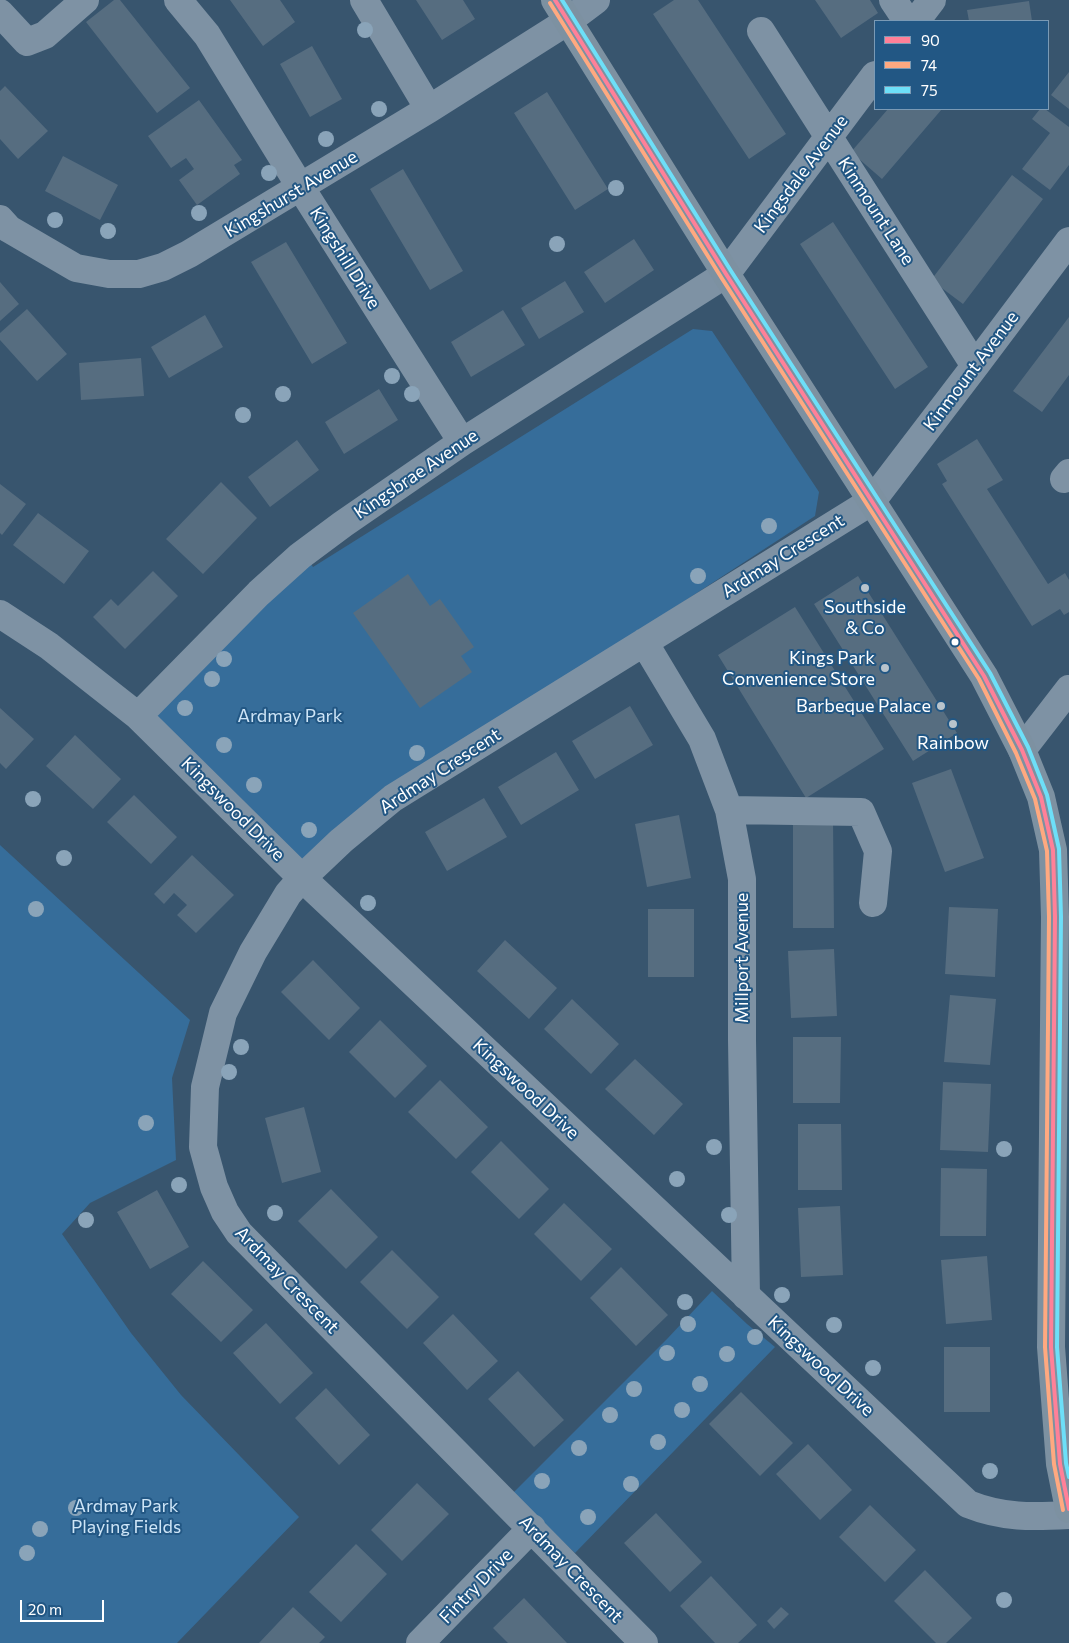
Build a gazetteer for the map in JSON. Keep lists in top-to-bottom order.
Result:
{
  "streets": {
    "street": [
      "Kingsdale Avenue",
      "Kingshurst Avenue",
      "Kinmount Lane",
      "Kingshill Drive",
      "Kinmount Avenue",
      "Kingsbrae Avenue",
      "Ardmay Crescent",
      "Kingswood Drive",
      "Millport Avenue",
      "Fintry Drive"
    ]
  },
  "crossings": [
    ["Kingsdale Avenue", "Kinmount Lane"],
    ["Kingsdale Avenue", "Kingsbrae Avenue"],
    ["Kingshurst Avenue", "Kingshill Drive"],
    ["Kinmount Lane", "Kinmount Avenue"],
    ["Kingshill Drive", "Kingsbrae Avenue"],
    ["Kinmount Avenue", "Ardmay Crescent"],
    ["Kingsbrae Avenue", "Kingswood Drive"],
    ["Ardmay Crescent", "Kingswood Drive"],
    ["Ardmay Crescent", "Millport Avenue"],
    ["Ardmay Crescent", "Fintry Drive"],
    ["Kingswood Drive", "Millport Avenue"]
  ],
  "parks": ["Ardmay Park", "Ardmay Park Playing Fields"],
  "places": [
    "Southside & Co",
    "Kings Park Convenience Store",
    "Barbeque Palace",
    "Rainbow"
  ],
  "lines": ["transit line 90", "transit line 75", "transit line 74"],
  "legend": ["90", "74", "75"],
  "scale_bar": "20 m"
}
